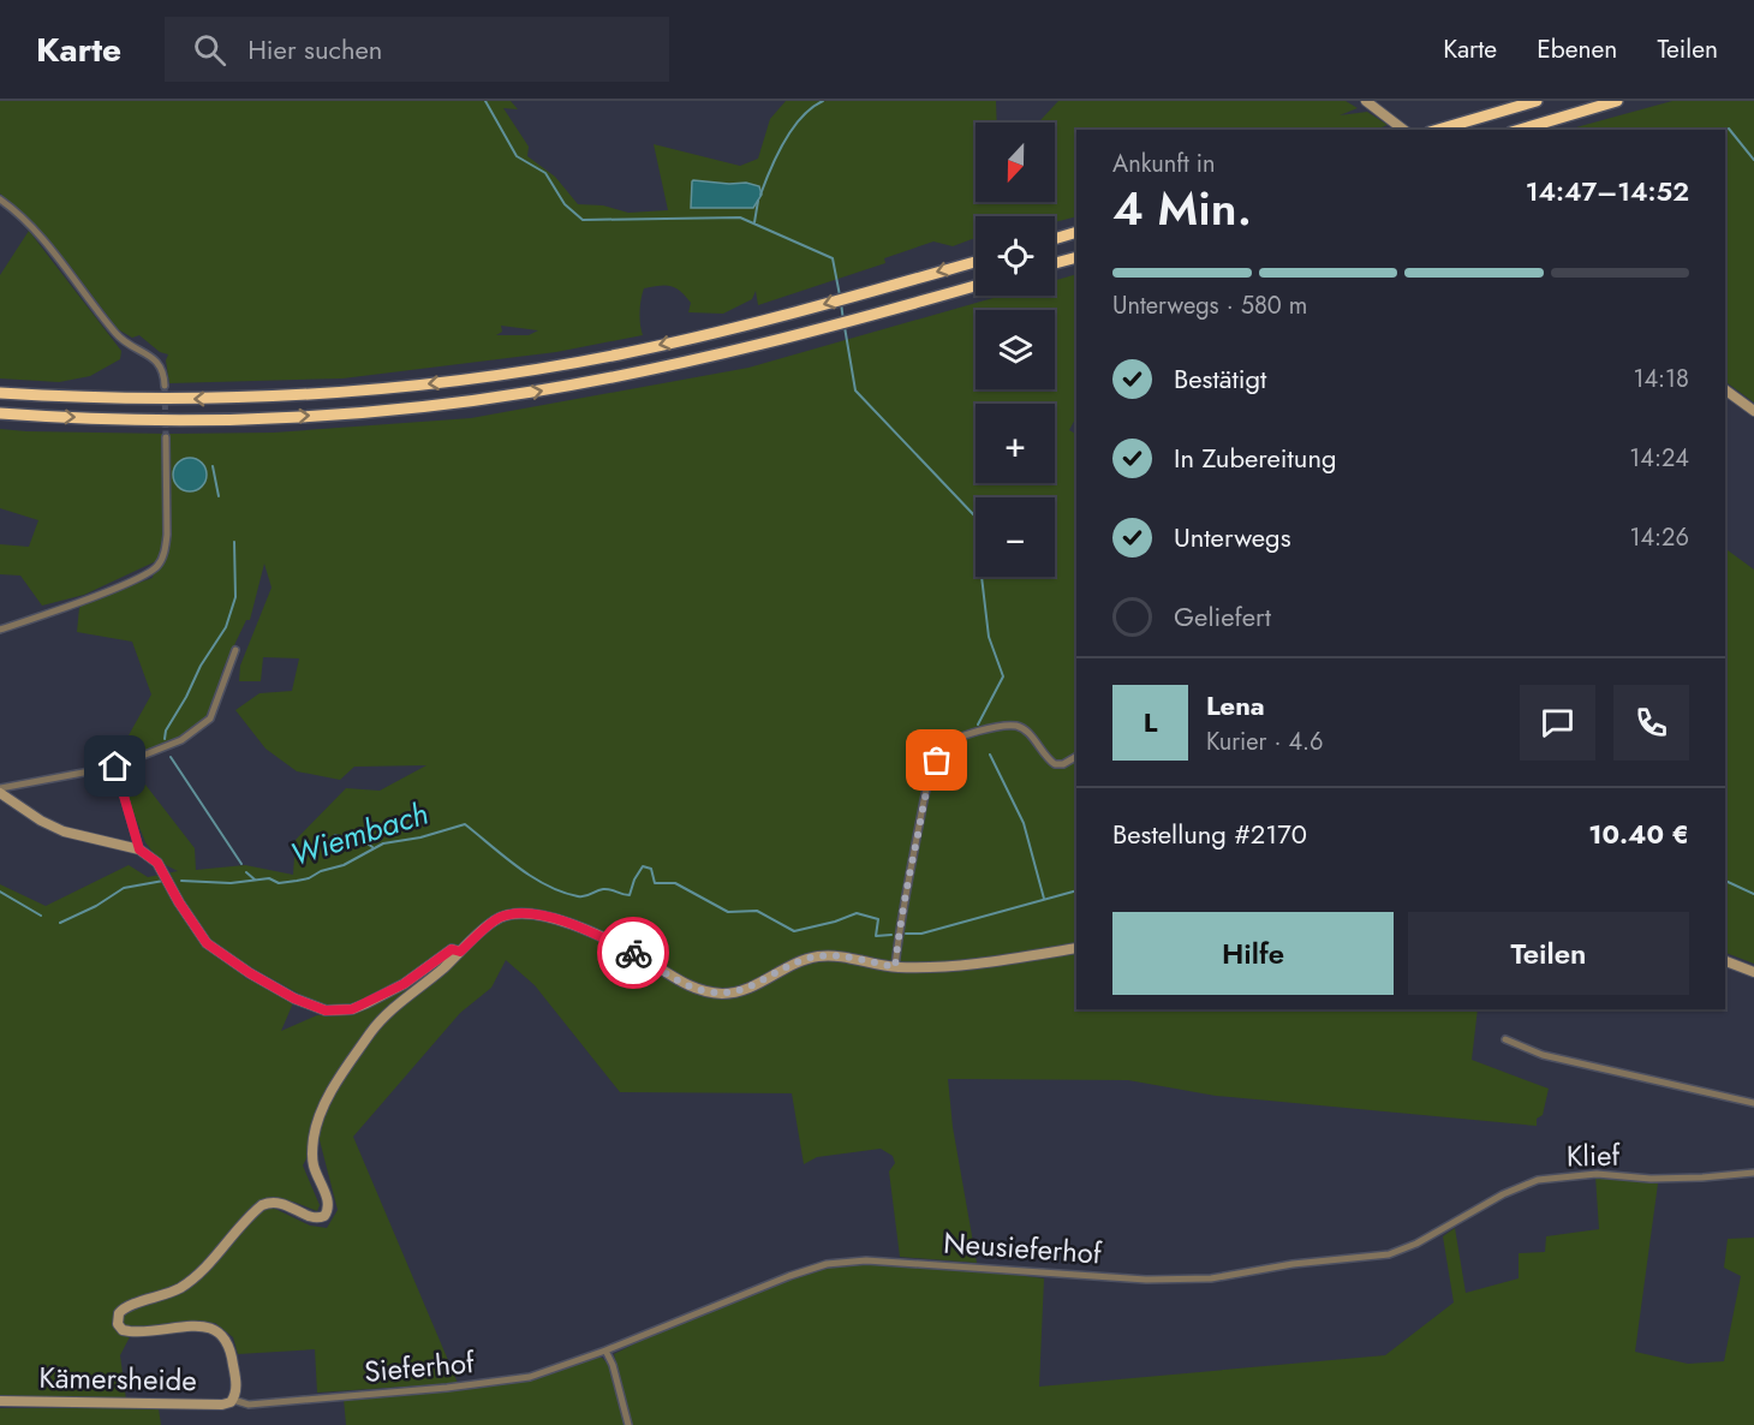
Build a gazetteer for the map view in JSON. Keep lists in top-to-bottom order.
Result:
{
  "streets": {
    "main road": ["Kämersheide"],
    "street": ["Klief", "Neusieferhof", "Sieferhof"]
  },
  "crossings": [
    ["Klief", "Neusieferhof"],
    ["Neusieferhof", "Sieferhof"],
    ["Sieferhof", "Kämersheide"]
  ],
  "water": ["Wiembach"],
  "north": "bottom",
  "page": {
    "header": "Karte",
    "search": "Hier suchen",
    "nav": ["Karte", "Ebenen", "Teilen"],
    "map_buttons": ["+", "−"],
    "heading": ["4 Min.", "Ankunft in", "14:47–14:52"],
    "panel": [
      "Lena",
      "Kurier · 4.6",
      "Bestellung #2170",
      "10.40 €"
    ],
    "bar": "Unterwegs · 580 m",
    "list": [
      ["Bestätigt", "14:18"],
      ["In Zubereitung", "14:24"],
      ["Unterwegs", "14:26"],
      "Geliefert"
    ],
    "round": "L",
    "buttons": ["Hilfe", "Teilen"]
  }
}
